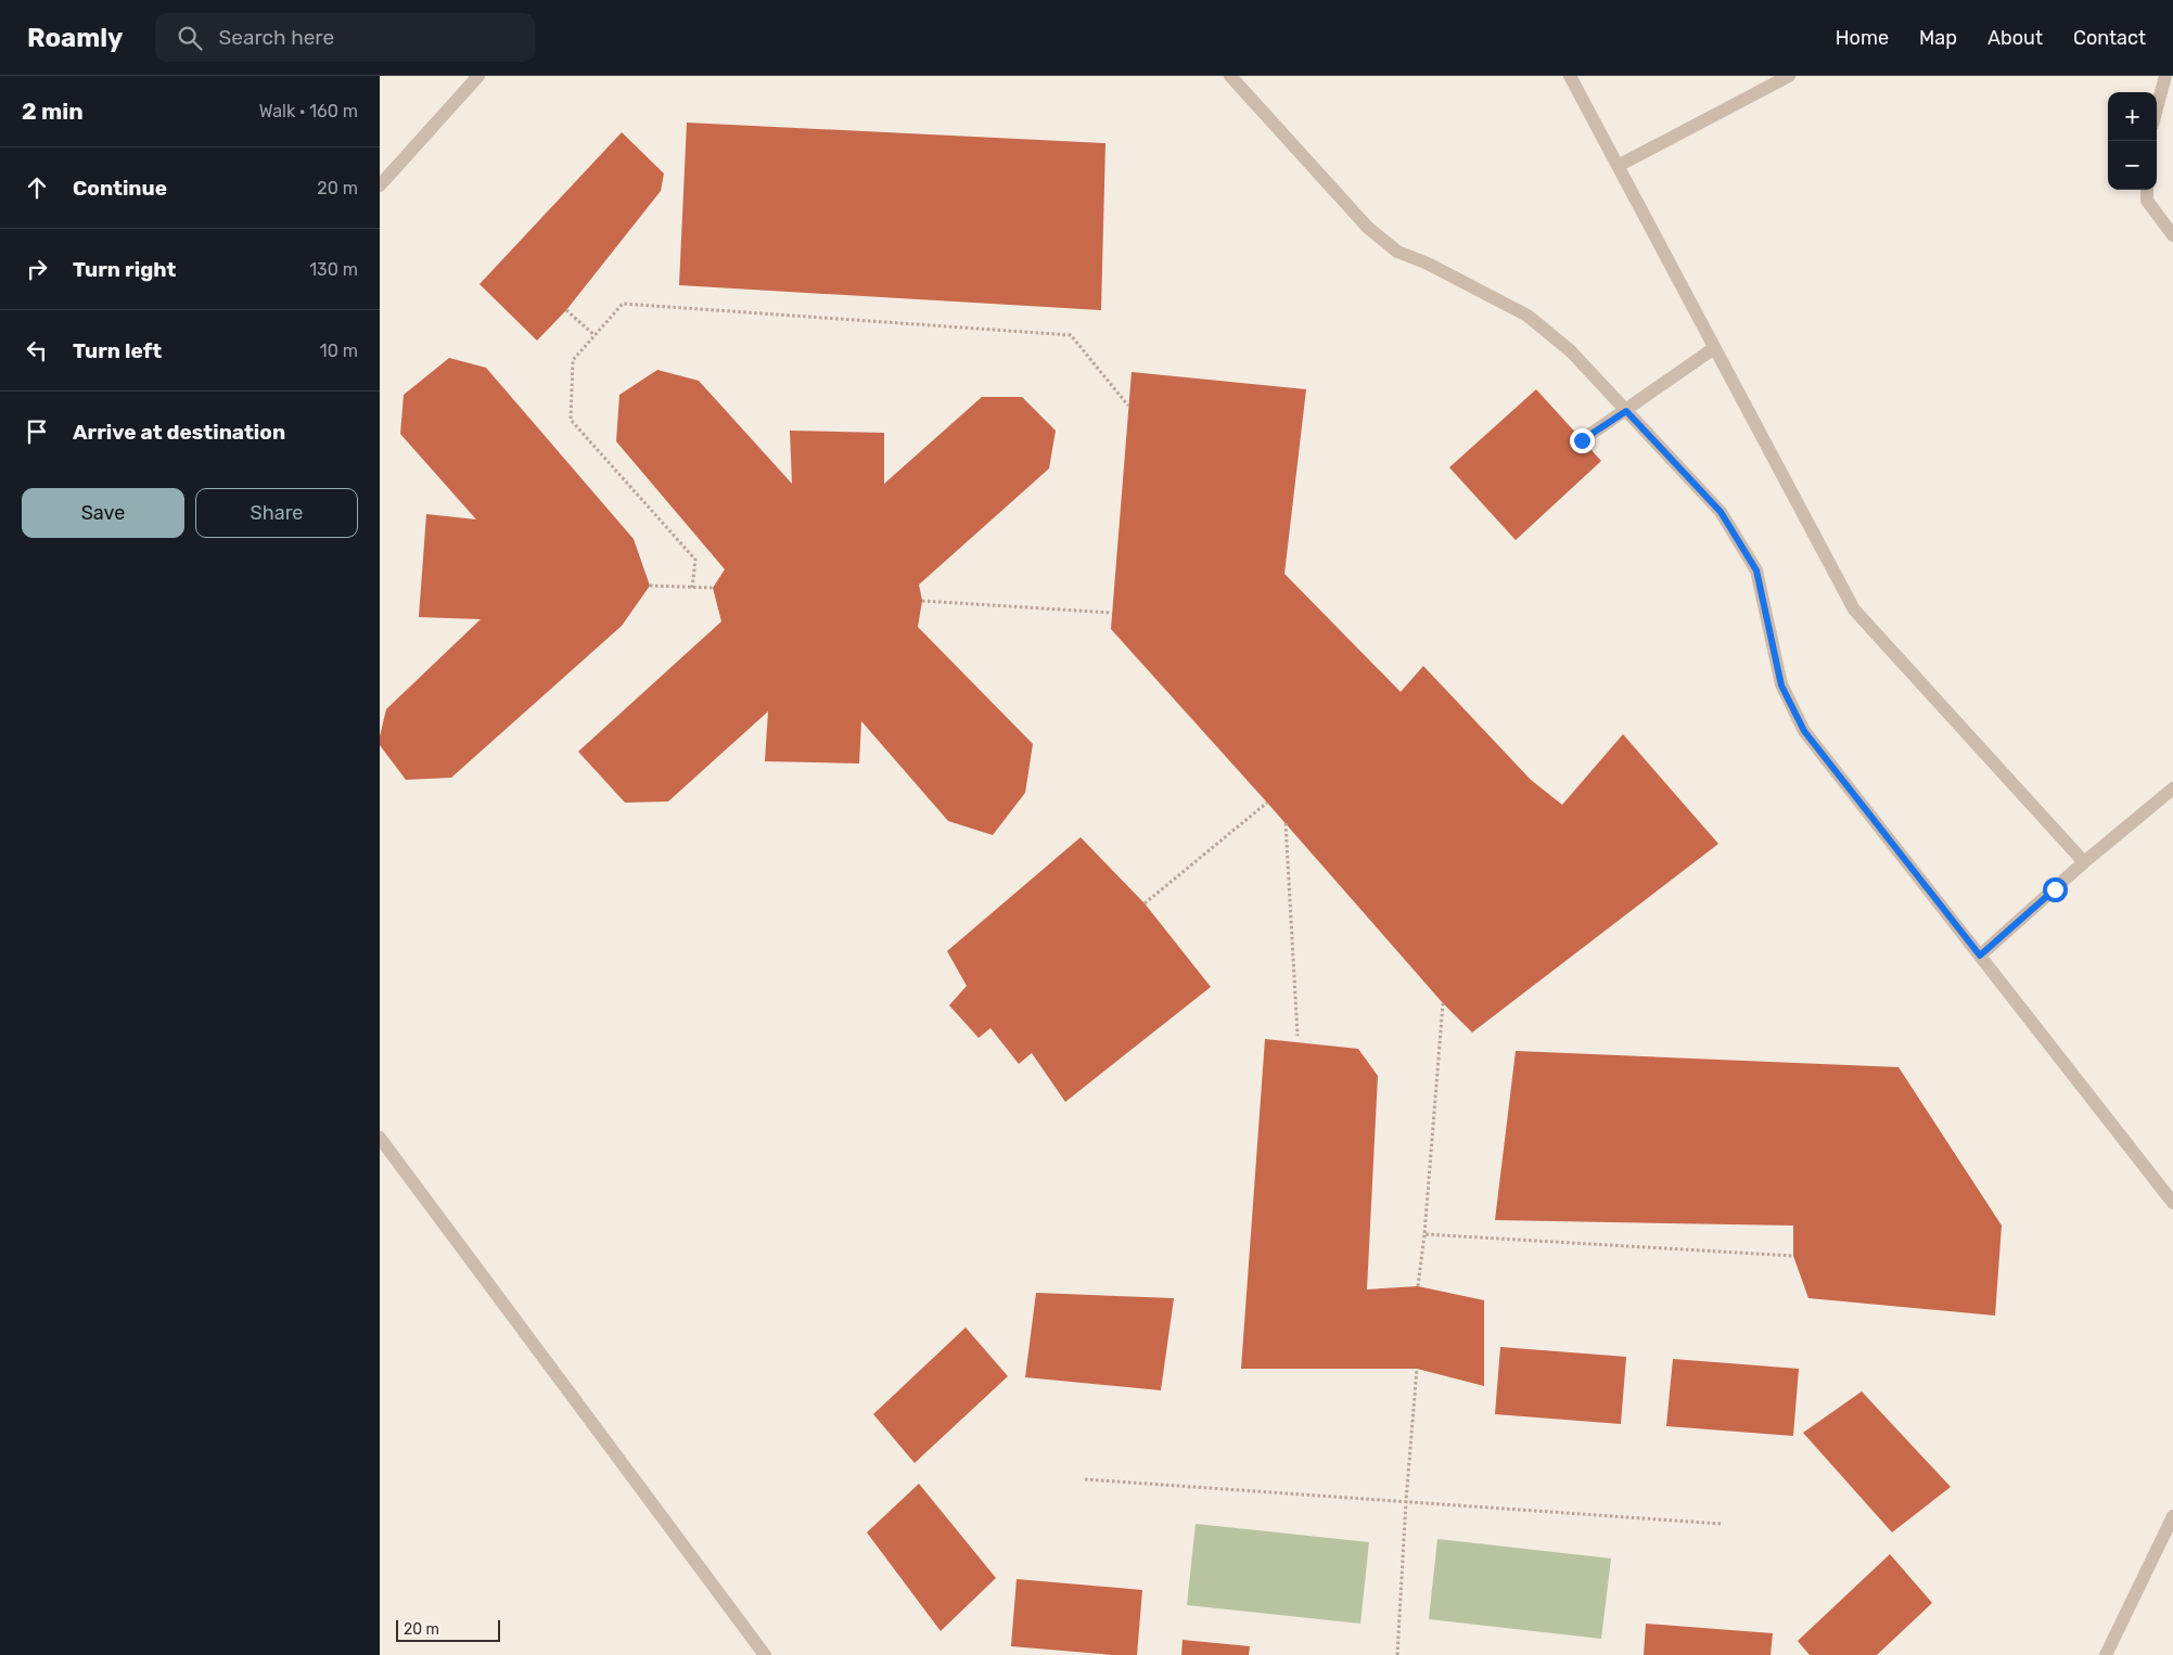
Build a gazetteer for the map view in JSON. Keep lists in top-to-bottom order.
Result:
{
  "scale_bar": "20 m",
  "page": {
    "header": "Roamly",
    "search": "Search here",
    "nav": [
      "Home",
      "Map",
      "About",
      "Contact"
    ],
    "heading": ["2 min", "Walk · 160 m"],
    "map_buttons": ["+", "−"],
    "list": [
      ["Continue", "20 m"],
      ["Turn right", "130 m"],
      ["Turn left", "10 m"],
      "Arrive at destination"
    ],
    "buttons": ["Save", "Share"],
    "scale": "20 m"
  }
}
